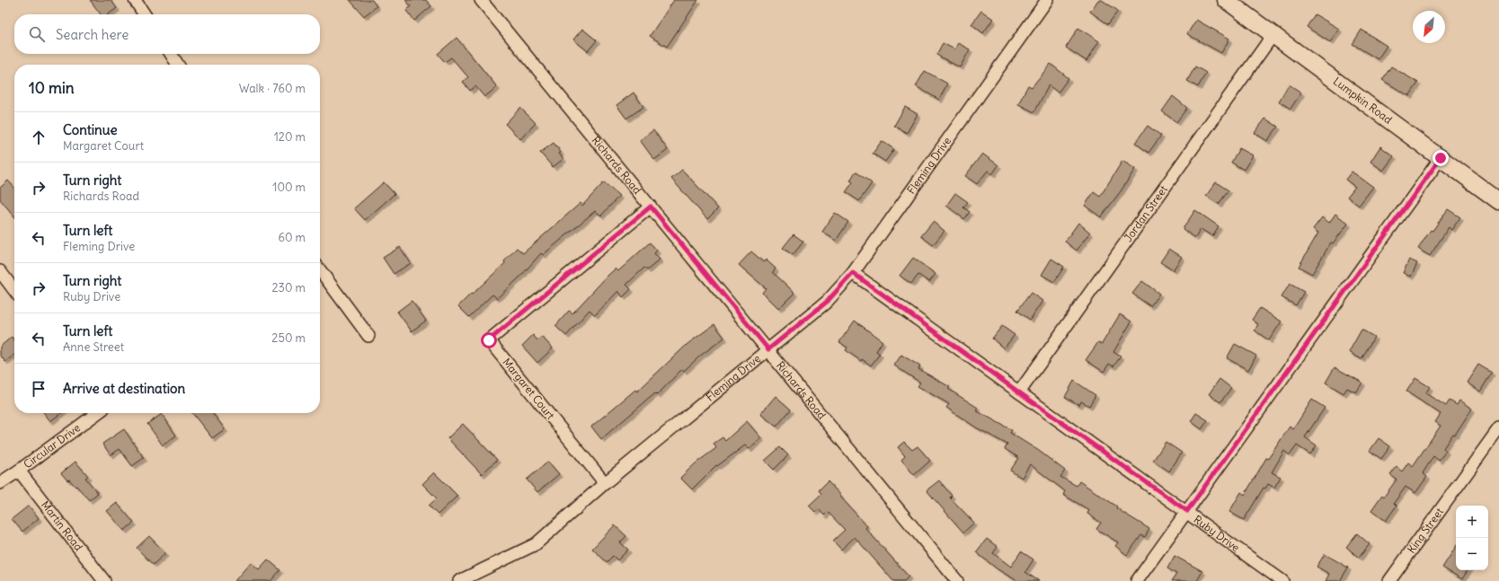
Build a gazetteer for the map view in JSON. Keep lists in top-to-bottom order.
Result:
{
  "streets": {
    "main road": ["Lumpkin Road"],
    "street": [
      "Richards Road",
      "Fleming Drive",
      "Jordan Street",
      "Margaret Court",
      "Circular Drive",
      "Martin Road",
      "King Street",
      "Ruby Drive"
    ]
  },
  "crossings": [
    ["Lumpkin Road", "Jordan Street"],
    ["Richards Road", "Fleming Drive"],
    ["Richards Road", "Margaret Court"],
    ["Fleming Drive", "Margaret Court"],
    ["Fleming Drive", "Ruby Drive"],
    ["Jordan Street", "Ruby Drive"],
    ["Circular Drive", "Martin Road"]
  ],
  "north": "bottom left",
  "page": {
    "search": "Search here",
    "heading": ["10 min", "Walk · 760 m"],
    "list": [
      ["Continue", "Margaret Court", "120 m"],
      ["Turn right", "Richards Road", "100 m"],
      ["Turn left", "Fleming Drive", "60 m"],
      ["Turn right", "Ruby Drive", "230 m"],
      ["Turn left", "Anne Street", "250 m"],
      "Arrive at destination"
    ],
    "map_buttons": ["+", "−"]
  }
}
